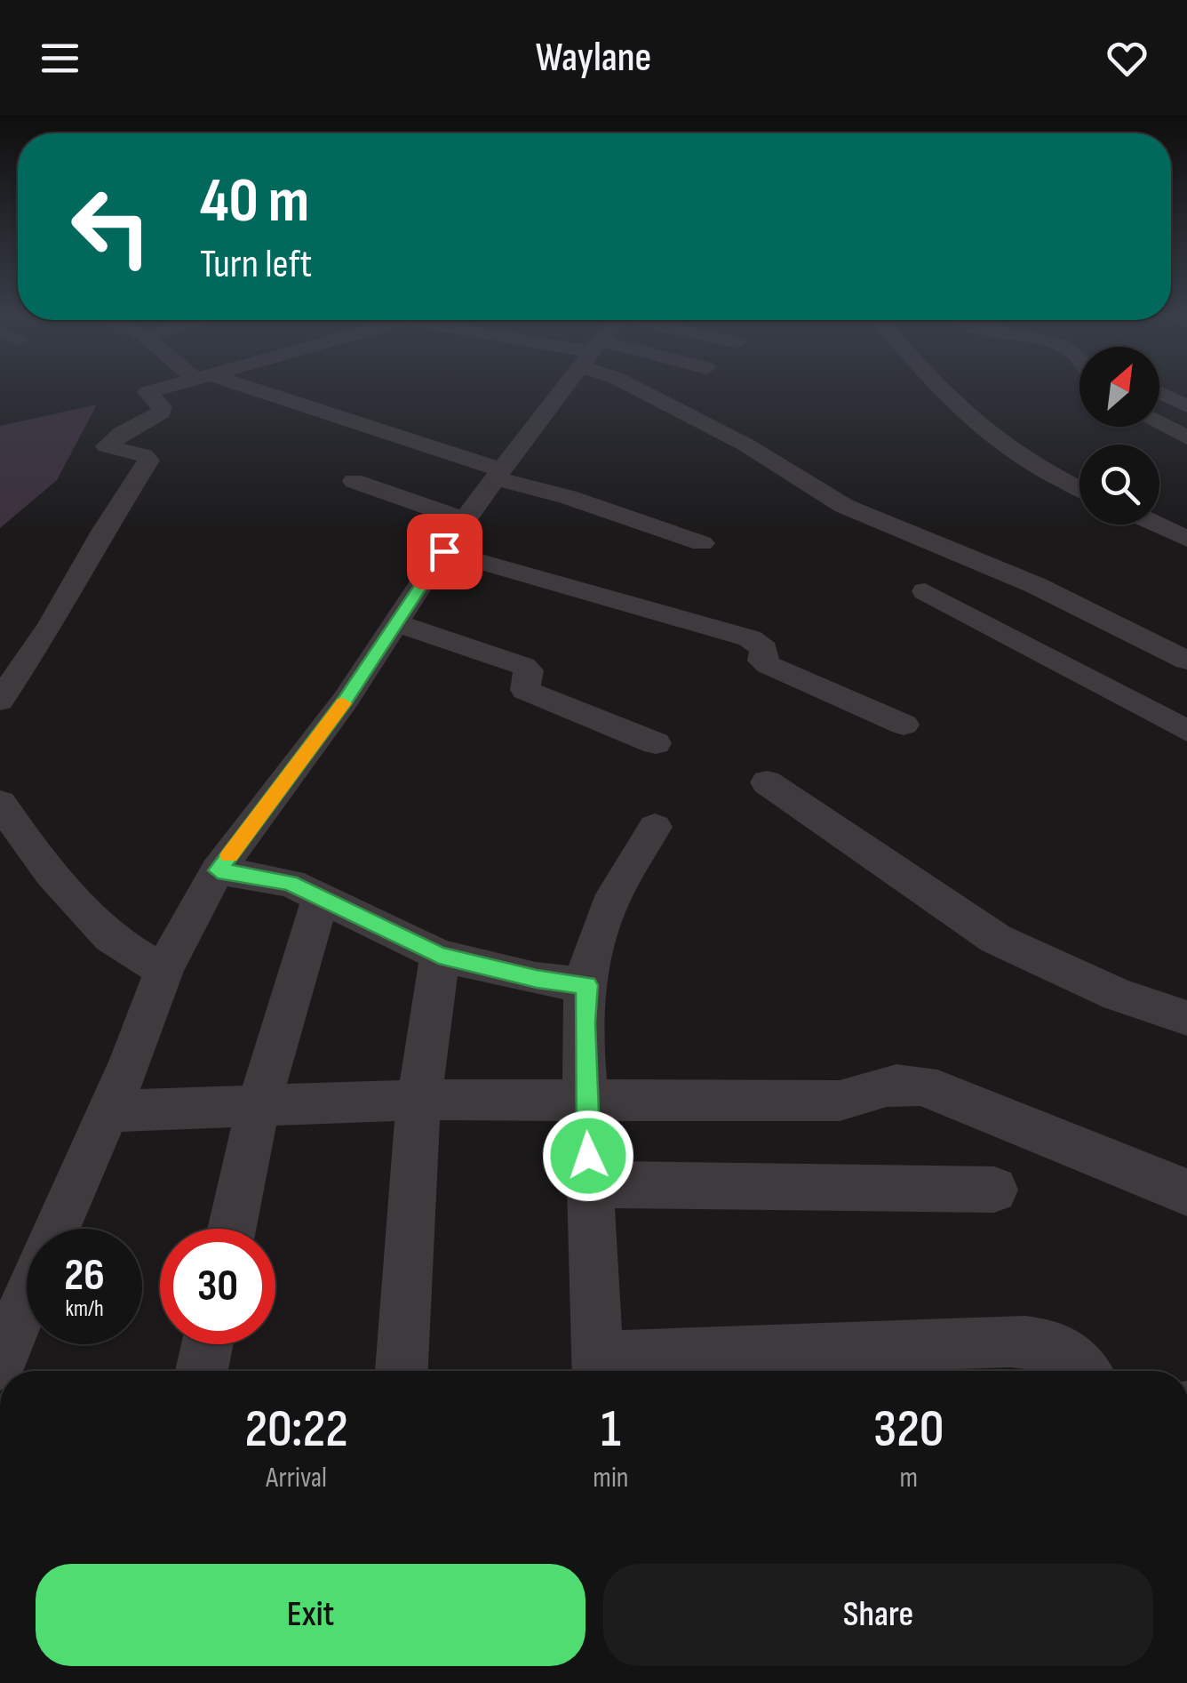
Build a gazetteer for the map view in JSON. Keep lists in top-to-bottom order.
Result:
{
  "north": "top right",
  "page": {
    "header": "Waylane",
    "turn": ["40 m", "Turn left"],
    "speed": "26 km/h",
    "limit": "30",
    "eta": [
      "20:22",
      "Arrival",
      "1",
      "min",
      "320",
      "m"
    ],
    "buttons": ["Exit", "Share"]
  }
}
